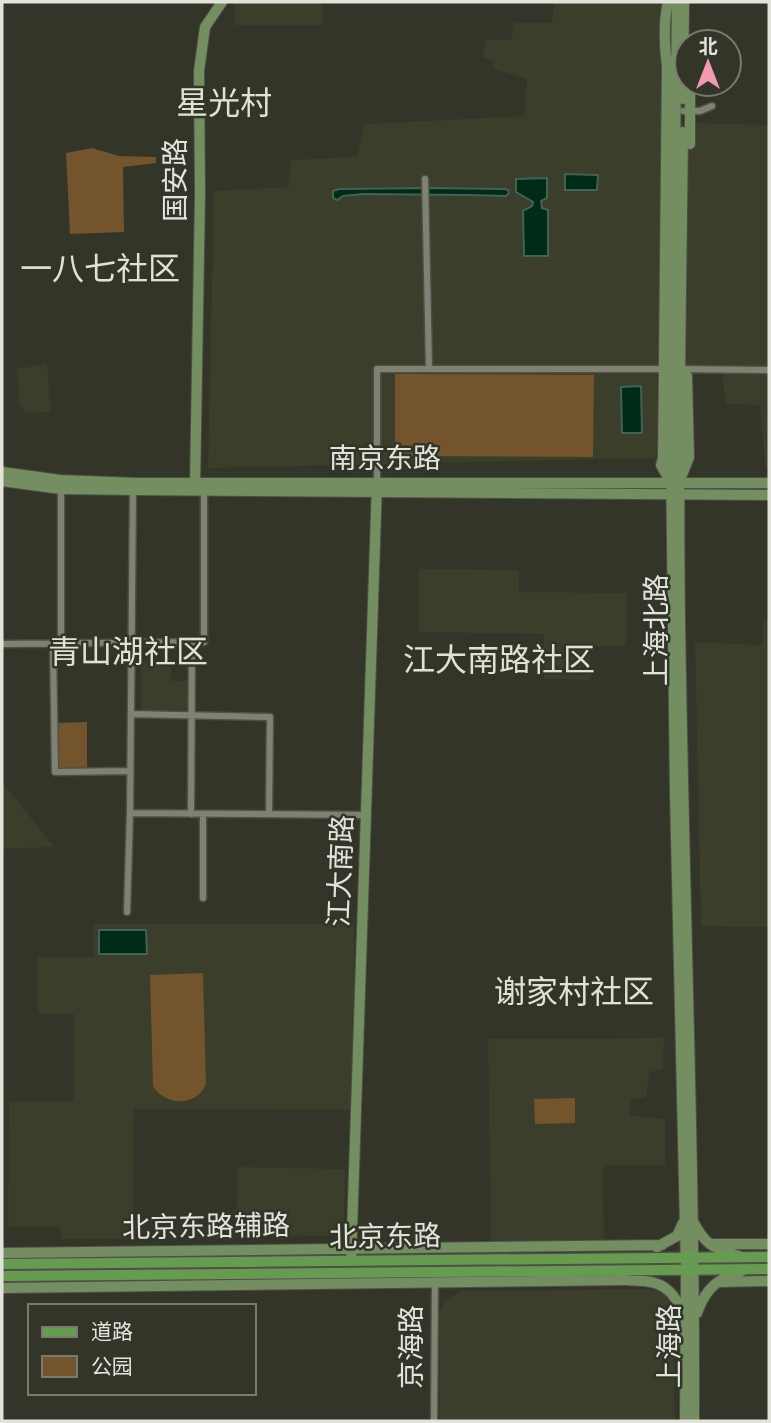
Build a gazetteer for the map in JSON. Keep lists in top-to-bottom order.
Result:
{
  "streets": {
    "main road": [
      "国安路",
      "南京东路",
      "上海北路",
      "江大南路",
      "北京东路辅路",
      "北京东路",
      "上海路"
    ],
    "street": ["京海路"]
  },
  "crossings": [
    ["国安路", "南京东路"],
    ["南京东路", "上海北路"],
    ["南京东路", "江大南路"],
    ["上海北路", "北京东路"],
    ["上海北路", "上海路"],
    ["江大南路", "北京东路辅路"],
    ["江大南路", "北京东路"],
    ["北京东路辅路", "北京东路"],
    ["北京东路辅路", "京海路"],
    ["北京东路", "上海路"],
    ["北京东路", "京海路"]
  ],
  "districts": [
    "星光村",
    "一八七社区",
    "青山湖社区",
    "江大南路社区",
    "谢家村社区"
  ],
  "legend": ["道路", "公园"],
  "north": "top"
}
